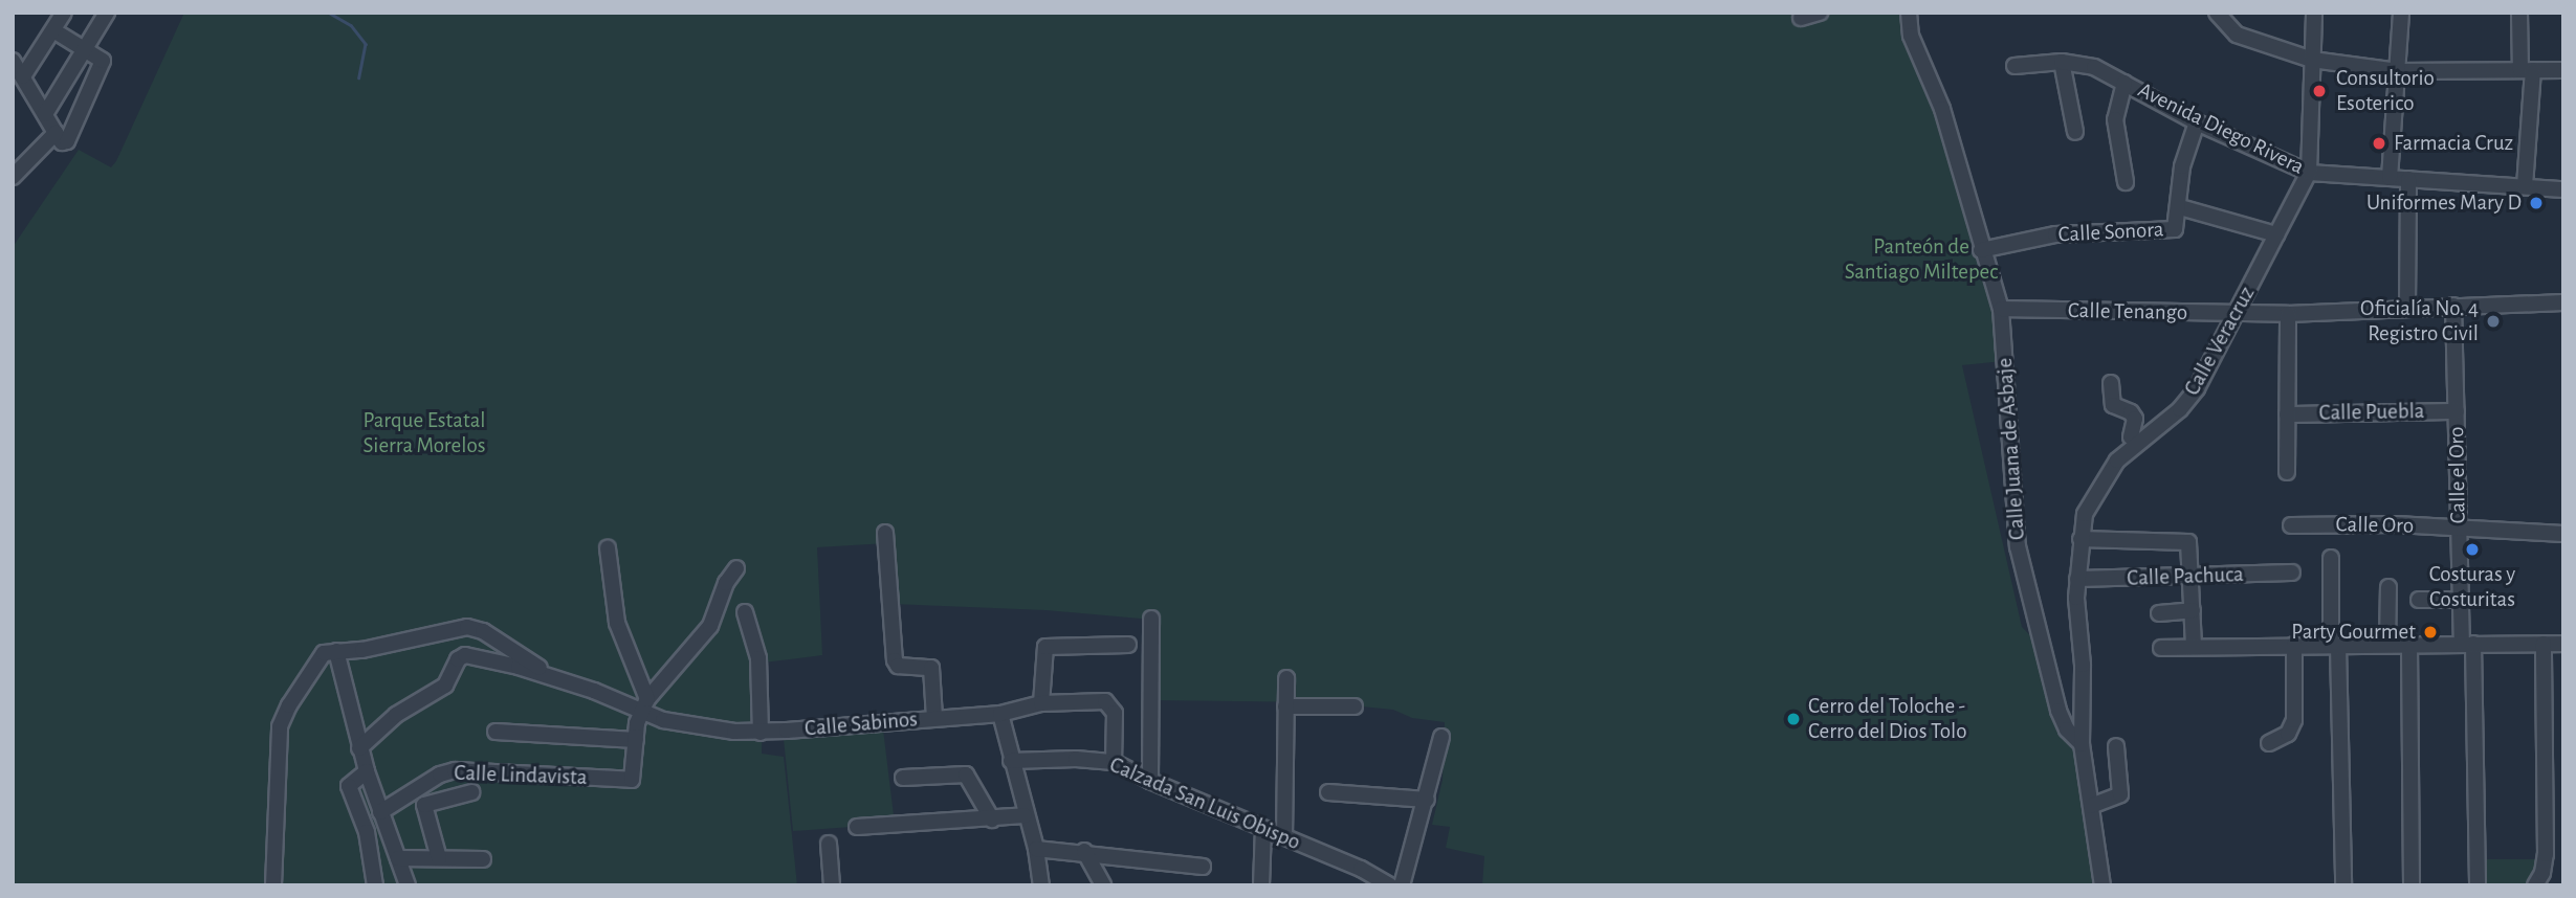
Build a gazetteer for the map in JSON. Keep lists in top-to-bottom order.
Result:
{
  "streets": {
    "street": [
      "Avenida Diego Rivera",
      "Calle Sonora",
      "Calle Tenango",
      "Calle Veracruz",
      "Calle Puebla",
      "Calle Juana de Asbaje",
      "Calle el Oro",
      "Calle Oro",
      "Calle Pachuca",
      "Calle Sabinos",
      "Calle Lindavista",
      "Calzada San Luis Obispo"
    ]
  },
  "crossings": [
    ["Avenida Diego Rivera", "Calle Sonora"],
    ["Avenida Diego Rivera", "Calle Veracruz"],
    ["Calle Sonora", "Calle Juana de Asbaje"],
    ["Calle Tenango", "Calle Veracruz"],
    ["Calle Tenango", "Calle Puebla"],
    ["Calle Tenango", "Calle Juana de Asbaje"],
    ["Calle Tenango", "Calle el Oro"],
    ["Calle Veracruz", "Calle Juana de Asbaje"],
    ["Calle Veracruz", "Calle Pachuca"],
    ["Calle Puebla", "Calle el Oro"],
    ["Calle el Oro", "Calle Oro"],
    ["Calle Sabinos", "Calzada San Luis Obispo"]
  ],
  "parks": ["Panteón de Santiago Miltepec", "Parque Estatal Sierra Morelos"],
  "places": [
    "Consultorio Esoterico",
    "Farmacia Cruz",
    "Uniformes Mary D",
    "Oficialía No. 4 Registro Civil",
    "Costuras y Costuritas",
    "Party Gourmet",
    "Cerro del Toloche - Cerro del Dios Tolo"
  ]
}
